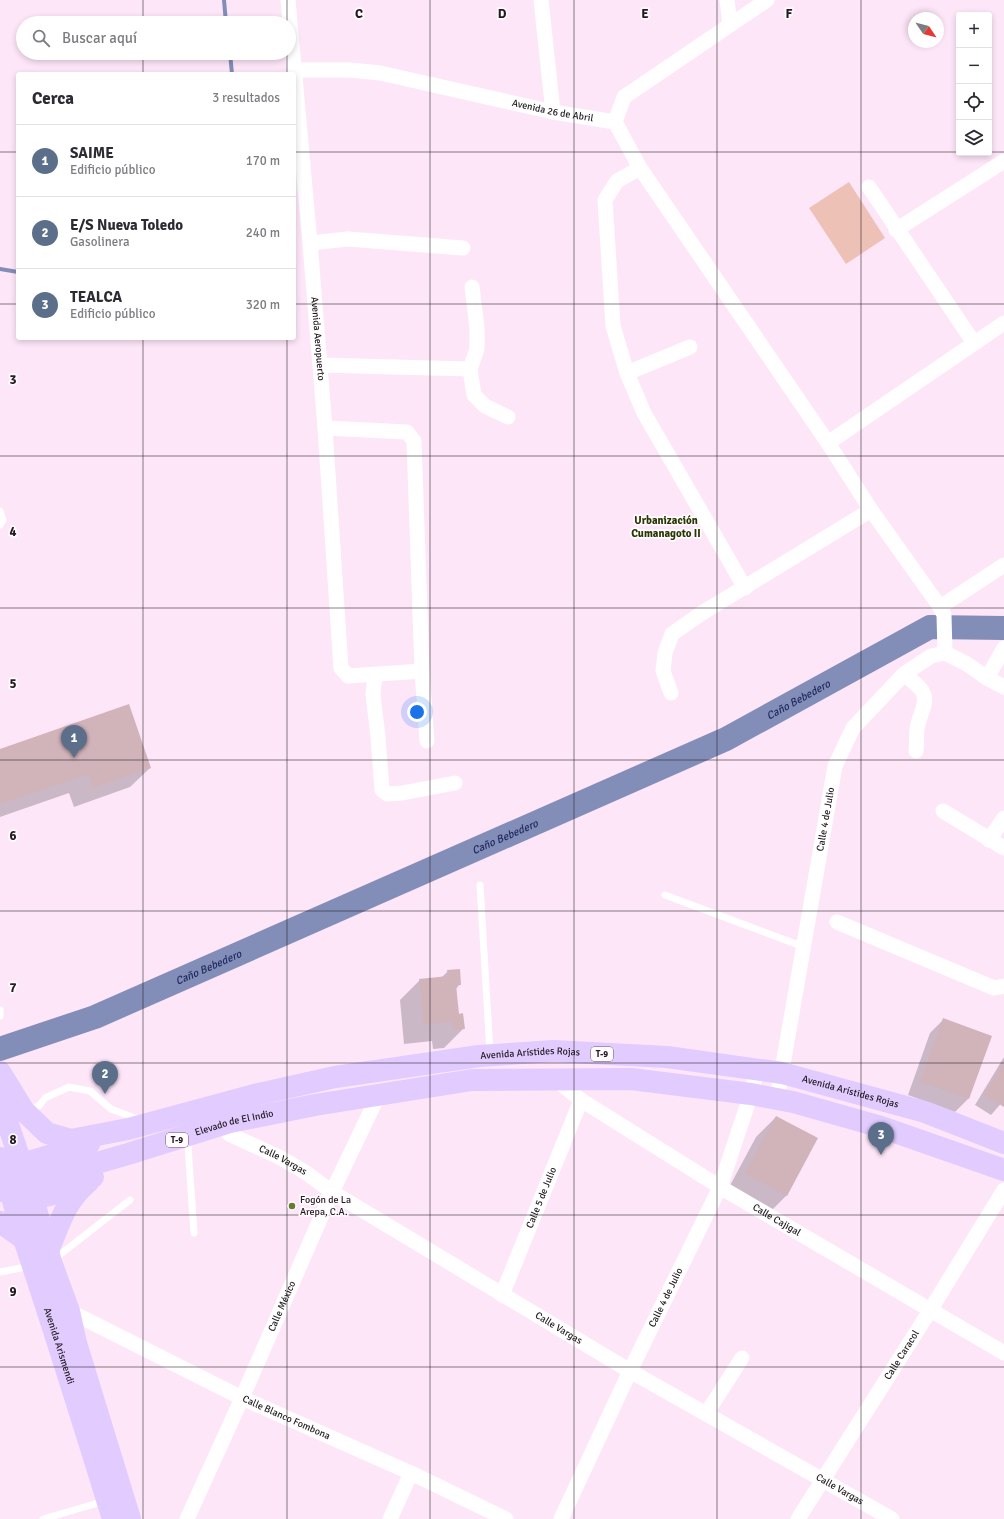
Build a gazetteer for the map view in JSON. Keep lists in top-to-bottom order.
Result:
{
  "streets": {
    "main road": [
      "Avenida Arístides Rojas",
      "T-9",
      "Elevado de El Indio",
      "Avenida Arismendi"
    ],
    "street": [
      "Avenida 26 de Abril",
      "Avenida Aeropuerto",
      "Calle 4 de Julio",
      "Calle Vargas",
      "Calle 5 de Julio",
      "Calle Cajigal",
      "Calle México",
      "Calle Caracol",
      "Calle Blanco Fombona"
    ]
  },
  "crossings": [
    ["Avenida 26 de Abril", "Avenida Aeropuerto"],
    ["Calle 4 de Julio", "Avenida Arístides Rojas"],
    ["Calle 4 de Julio", "T-9"],
    ["Calle 4 de Julio", "Calle Vargas"],
    ["Calle 4 de Julio", "Calle Cajigal"],
    ["Avenida Arístides Rojas", "T-9"],
    ["T-9", "Elevado de El Indio"],
    ["T-9", "Calle Vargas"],
    ["T-9", "Calle Cajigal"],
    ["T-9", "Calle México"],
    ["T-9", "Avenida Arismendi"],
    ["Elevado de El Indio", "Calle Vargas"],
    ["Elevado de El Indio", "Avenida Arismendi"],
    ["Calle Vargas", "Calle 5 de Julio"],
    ["Calle Vargas", "Calle México"],
    ["Calle Vargas", "Calle Caracol"],
    ["Calle 5 de Julio", "Calle Cajigal"],
    ["Calle Cajigal", "Calle Caracol"],
    ["Calle México", "Calle Blanco Fombona"],
    ["Avenida Arismendi", "Calle Blanco Fombona"]
  ],
  "districts": ["Urbanización Cumanagoto II"],
  "water": ["Caño Bebedero"],
  "places": ["Fogón de La Arepa, C.A."],
  "north": "bottom right",
  "page": {
    "map_buttons": ["+", "−"],
    "search": "Buscar aquí",
    "heading": ["Cerca", "3 resultados"],
    "list": [
      {
        "mark": "1",
        "name": "SAIME",
        "note": "Edificio público",
        "value": "170 m"
      },
      {
        "mark": "2",
        "name": "E/S Nueva Toledo",
        "note": "Gasolinera",
        "value": "240 m"
      },
      {
        "mark": "3",
        "name": "TEALCA",
        "note": "Edificio público",
        "value": "320 m"
      }
    ],
    "pins": ["1", "2", "3"]
  },
  "grid": {
    "columns": [
      "C",
      "D",
      "E",
      "F"
    ],
    "rows": [
      "3",
      "4",
      "5",
      "6",
      "7",
      "8",
      "9"
    ]
  }
}
